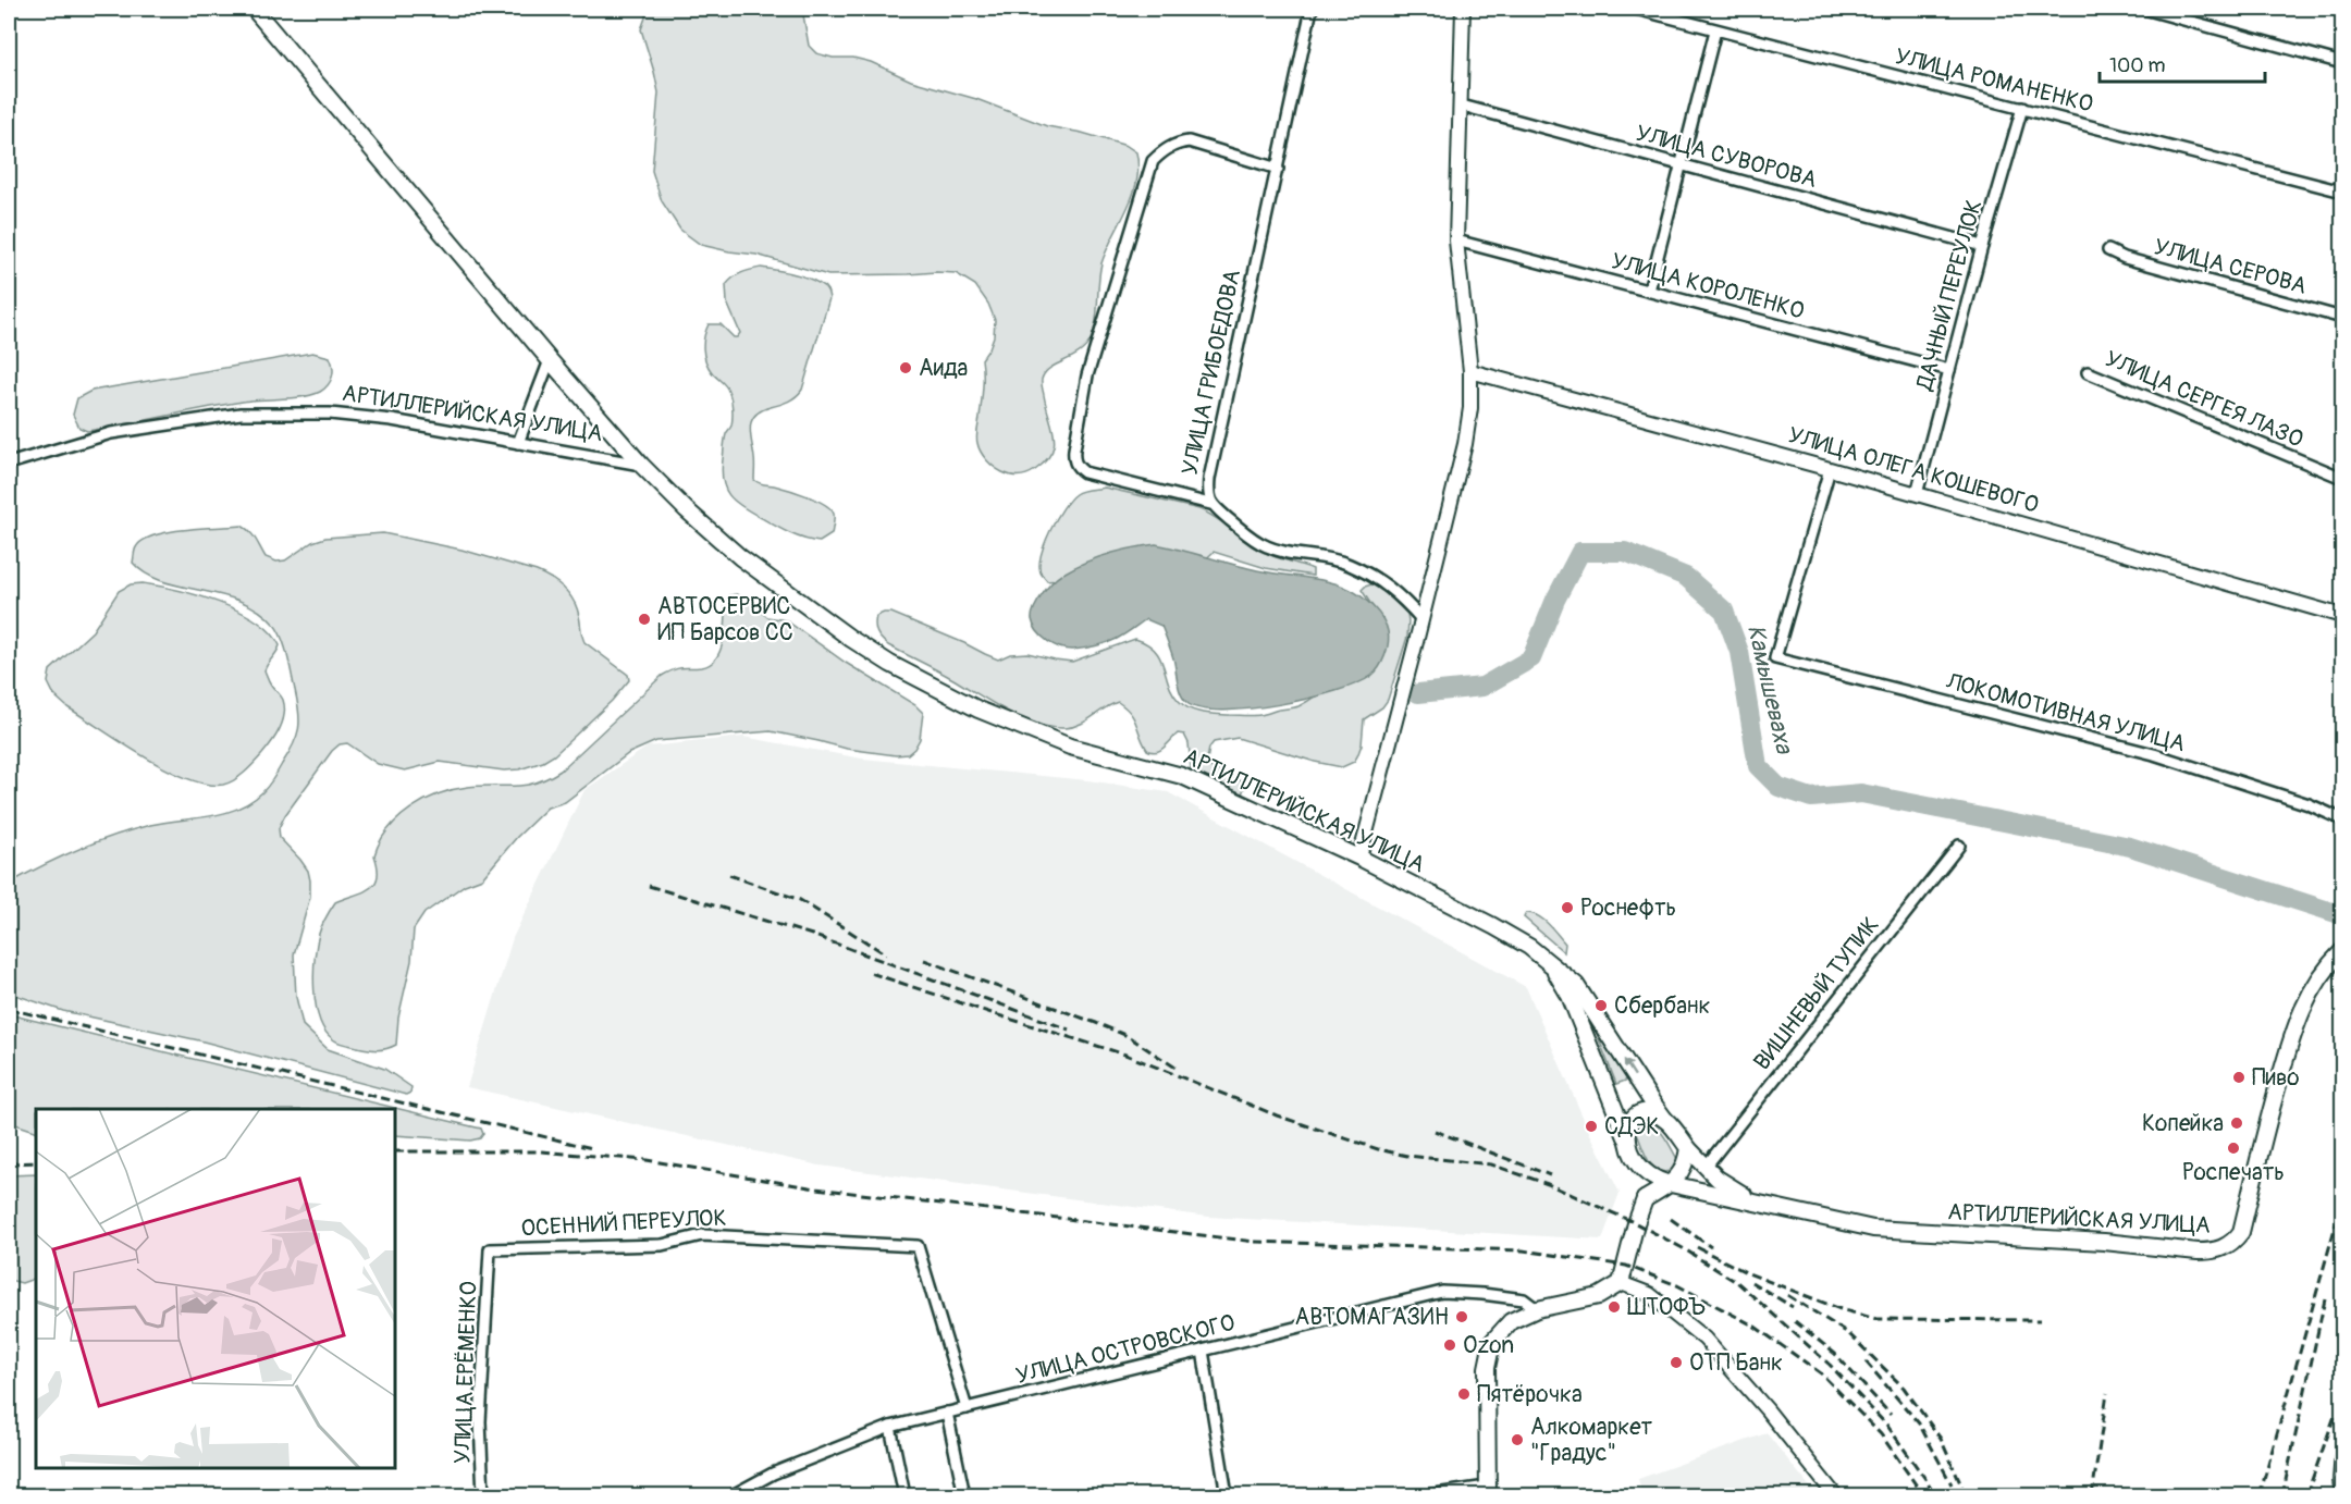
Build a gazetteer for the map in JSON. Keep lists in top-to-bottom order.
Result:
{
  "streets": {
    "main road": ["АРТИЛЛЕРИЙСКАЯ УЛИЦА"],
    "street": [
      "УЛИЦА РОМАНЕНКО",
      "УЛИЦА СУВОРОВА",
      "УЛИЦА СЕРОВА",
      "УЛИЦА КОРОЛЕНКО",
      "ДАЧНЫЙ ПЕРЕУЛОК",
      "УЛИЦА ГРИБОЕДОВА",
      "УЛИЦА СЕРГЕЯ ЛАЗО",
      "УЛИЦА ОЛЕГА КОШЕВОГО",
      "ЛОКОМОТИВНАЯ УЛИЦА",
      "ВИШНЕВЫЙ ТУПИК",
      "ОСЕННИЙ ПЕРЕУЛОК",
      "УЛИЦА ОСТРОВСКОГО",
      "УЛИЦА ЕРЁМЕНКО"
    ]
  },
  "crossings": [
    ["УЛИЦА РОМАНЕНКО", "ДАЧНЫЙ ПЕРЕУЛОК"],
    ["УЛИЦА СУВОРОВА", "ДАЧНЫЙ ПЕРЕУЛОК"],
    ["УЛИЦА КОРОЛЕНКО", "ДАЧНЫЙ ПЕРЕУЛОК"],
    ["ДАЧНЫЙ ПЕРЕУЛОК", "УЛИЦА ОЛЕГА КОШЕВОГО"],
    ["АРТИЛЛЕРИЙСКАЯ УЛИЦА", "ВИШНЕВЫЙ ТУПИК"],
    ["УЛИЦА ОЛЕГА КОШЕВОГО", "ЛОКОМОТИВНАЯ УЛИЦА"],
    ["ОСЕННИЙ ПЕРЕУЛОК", "УЛИЦА ОСТРОВСКОГО"],
    ["ОСЕННИЙ ПЕРЕУЛОК", "УЛИЦА ЕРЁМЕНКО"]
  ],
  "water": ["Камышеваха"],
  "places": [
    "Аида",
    "АВТОСЕРВИС ИП Барсов СС",
    "Роснефть",
    "Сбербанк",
    "Пиво",
    "Копейка",
    "СДЭК",
    "Роспечать",
    "ШТОФЪ",
    "АВТОМАГАЗИН",
    "Ozon",
    "ОТП Банк",
    "Пятёрочка",
    "Алкомаркет \"Градус\""
  ],
  "scale_bar": "100 m"
}
